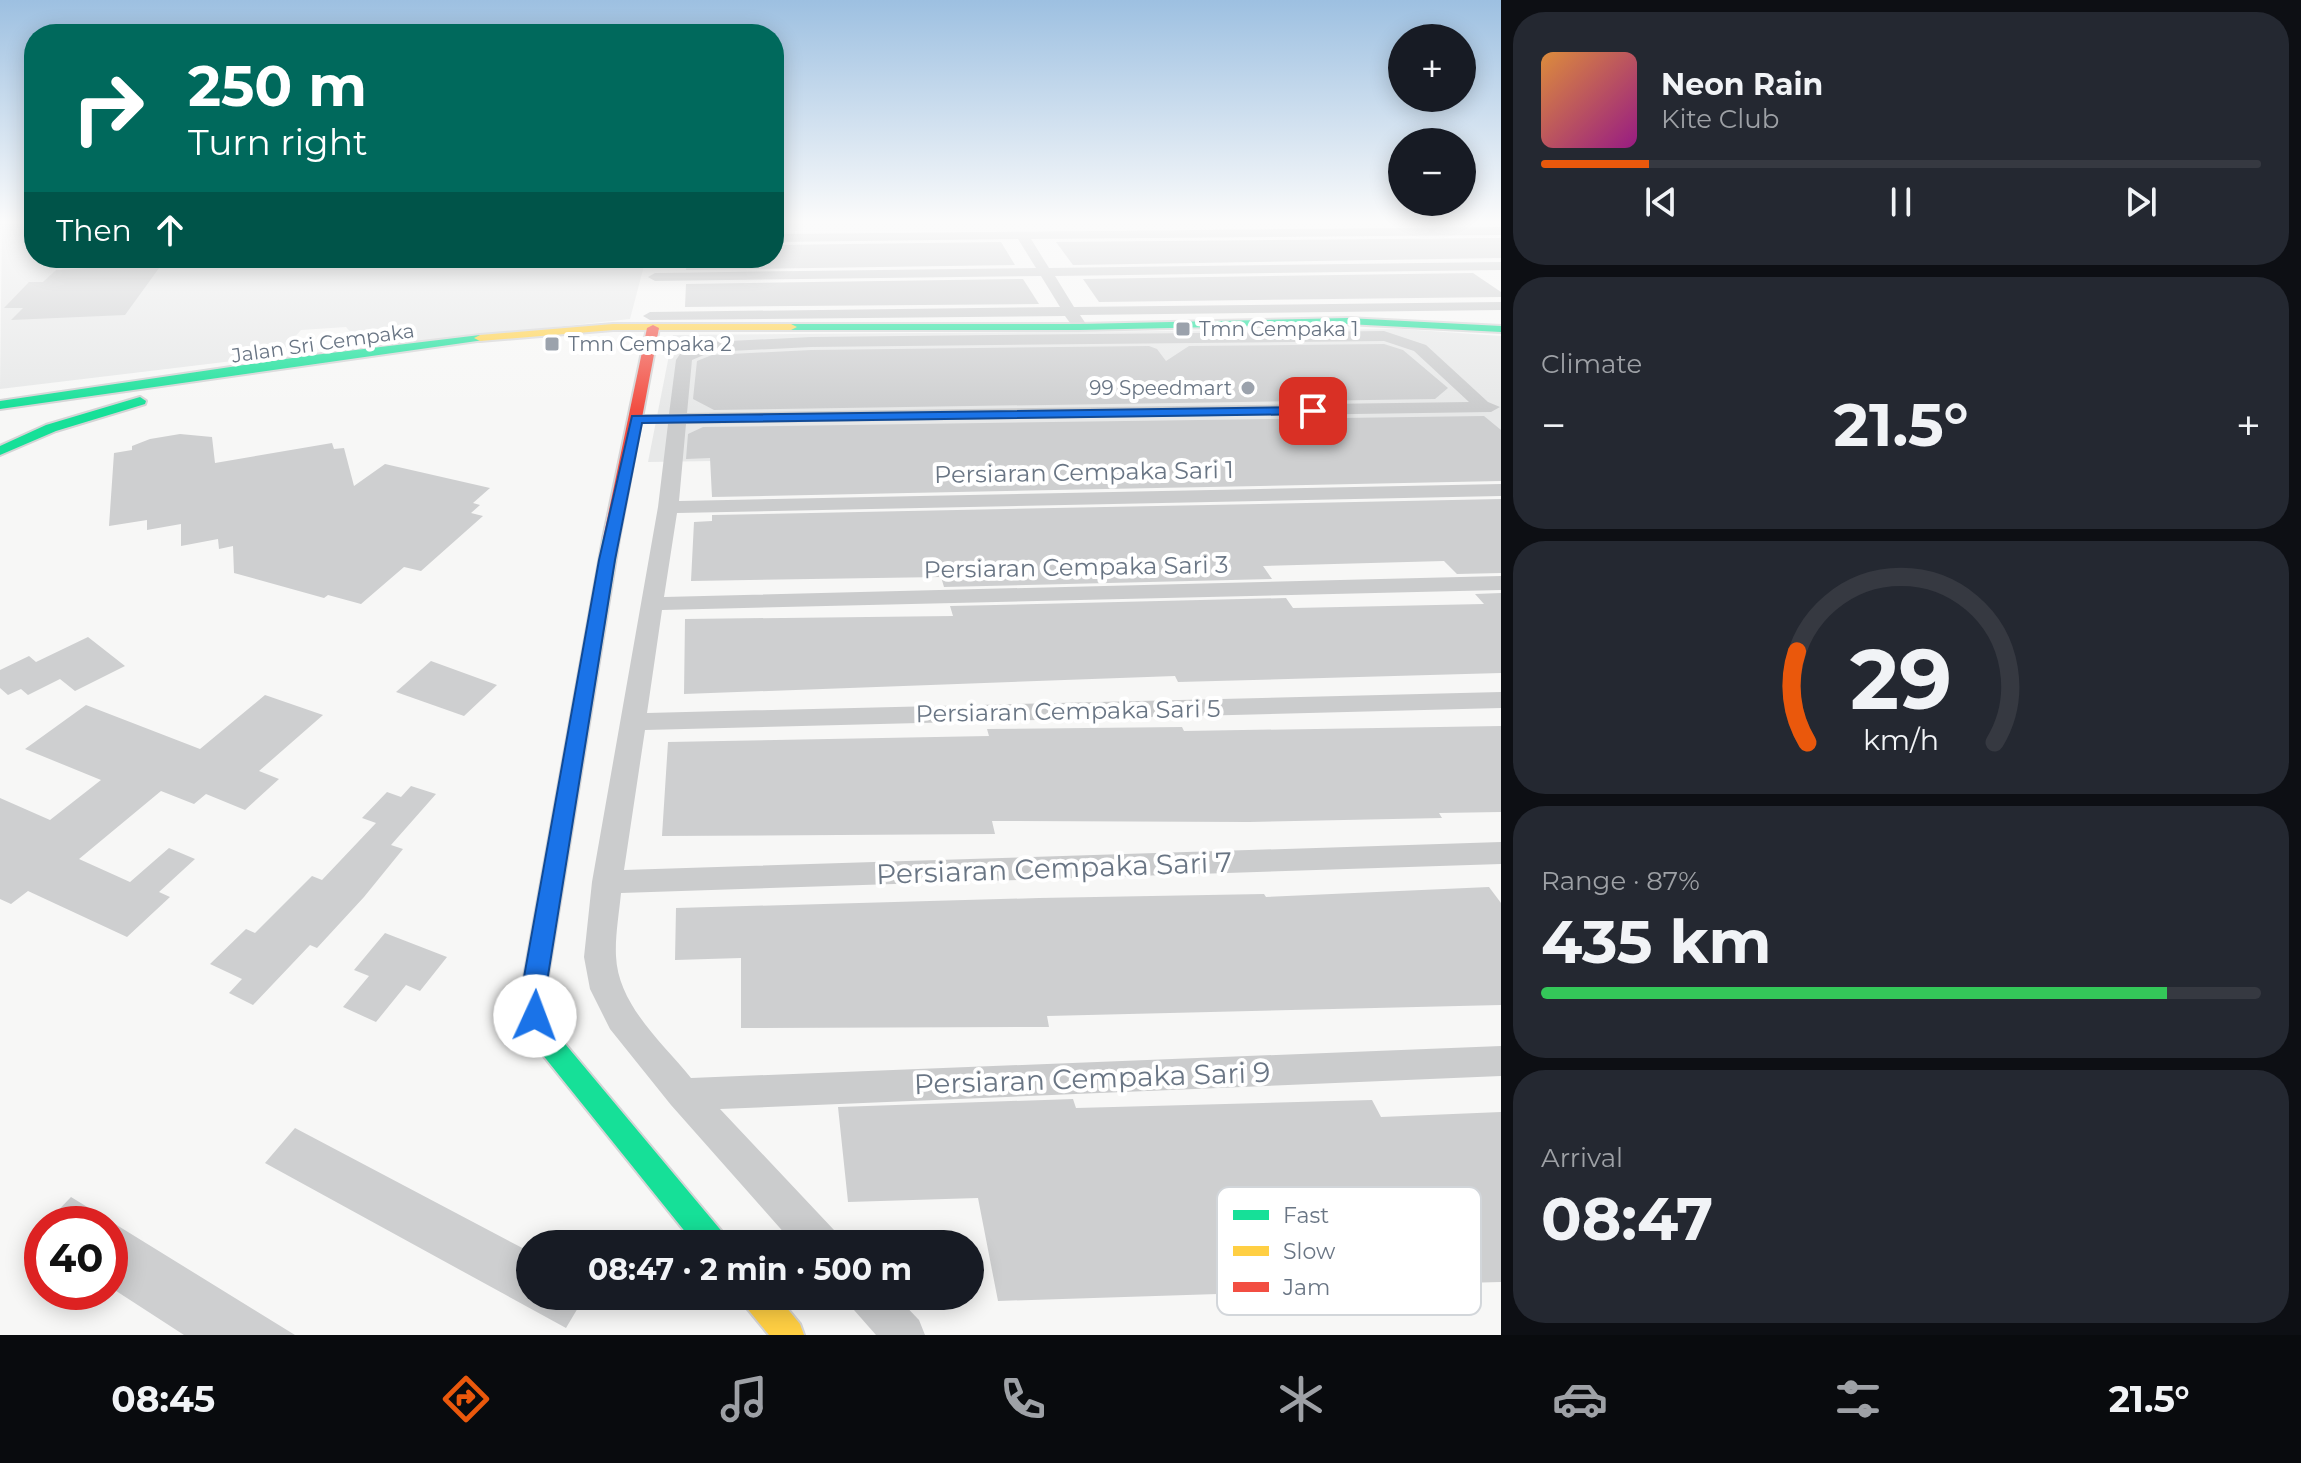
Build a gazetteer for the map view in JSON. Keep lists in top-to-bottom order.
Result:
{
  "streets": {
    "street": [
      "Jalan Sri Cempaka",
      "Persiaran Cempaka Sari 1",
      "Persiaran Cempaka Sari 3",
      "Persiaran Cempaka Sari 5",
      "Persiaran Cempaka Sari 7",
      "Persiaran Cempaka Sari 9"
    ]
  },
  "places": {
    "transit": ["Tmn Cempaka 1", "Tmn Cempaka 2"],
    "other": ["99 Speedmart"]
  },
  "legend": ["Fast", "Slow", "Jam"],
  "page": {
    "map_buttons": ["+", "−"],
    "turn": ["250 m", "Turn right"],
    "song": ["Neon Rain", "Kite Club"],
    "then": "Then",
    "tile": [
      "Climate",
      ["Range · 87%", "435 km"],
      ["Arrival", "08:47"]
    ],
    "heat": ["−", "21.5°", "+"],
    "limit": "40",
    "trip": "08:47 · 2 min · 500 m",
    "tabs": ["08:45", "21.5°"],
    "gauge": ["29", "km/h"]
  }
}
